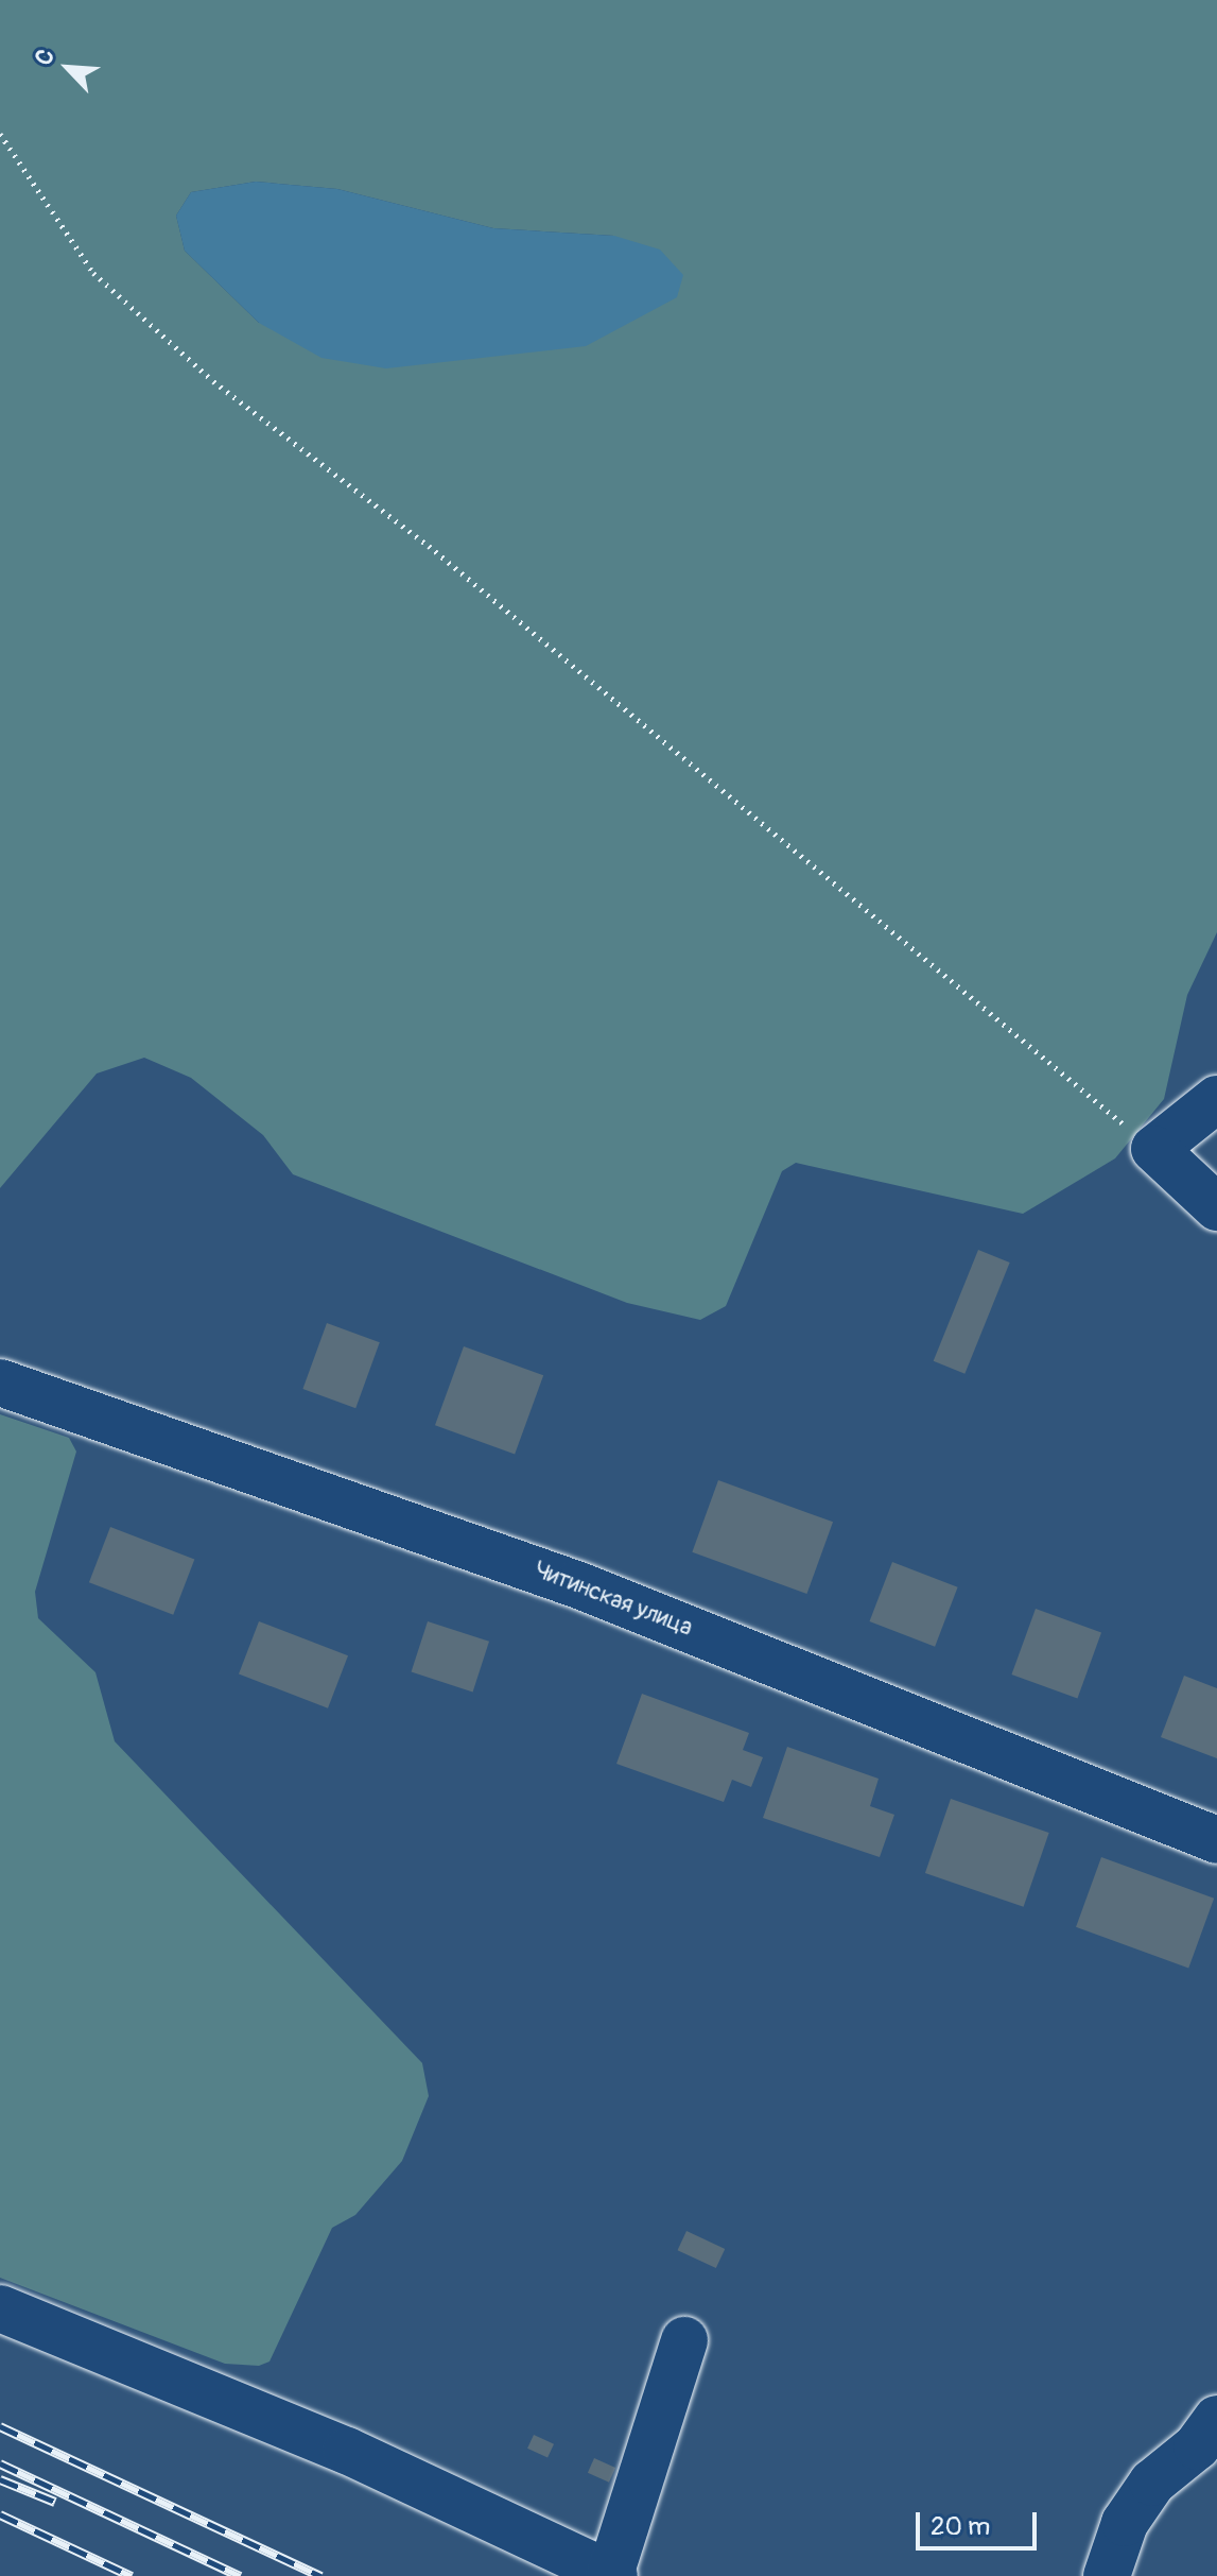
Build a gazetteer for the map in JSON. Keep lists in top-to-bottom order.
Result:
{
  "streets": {
    "street": ["Читинская улица"]
  },
  "scale_bar": "20 m",
  "north": "top left"
}
